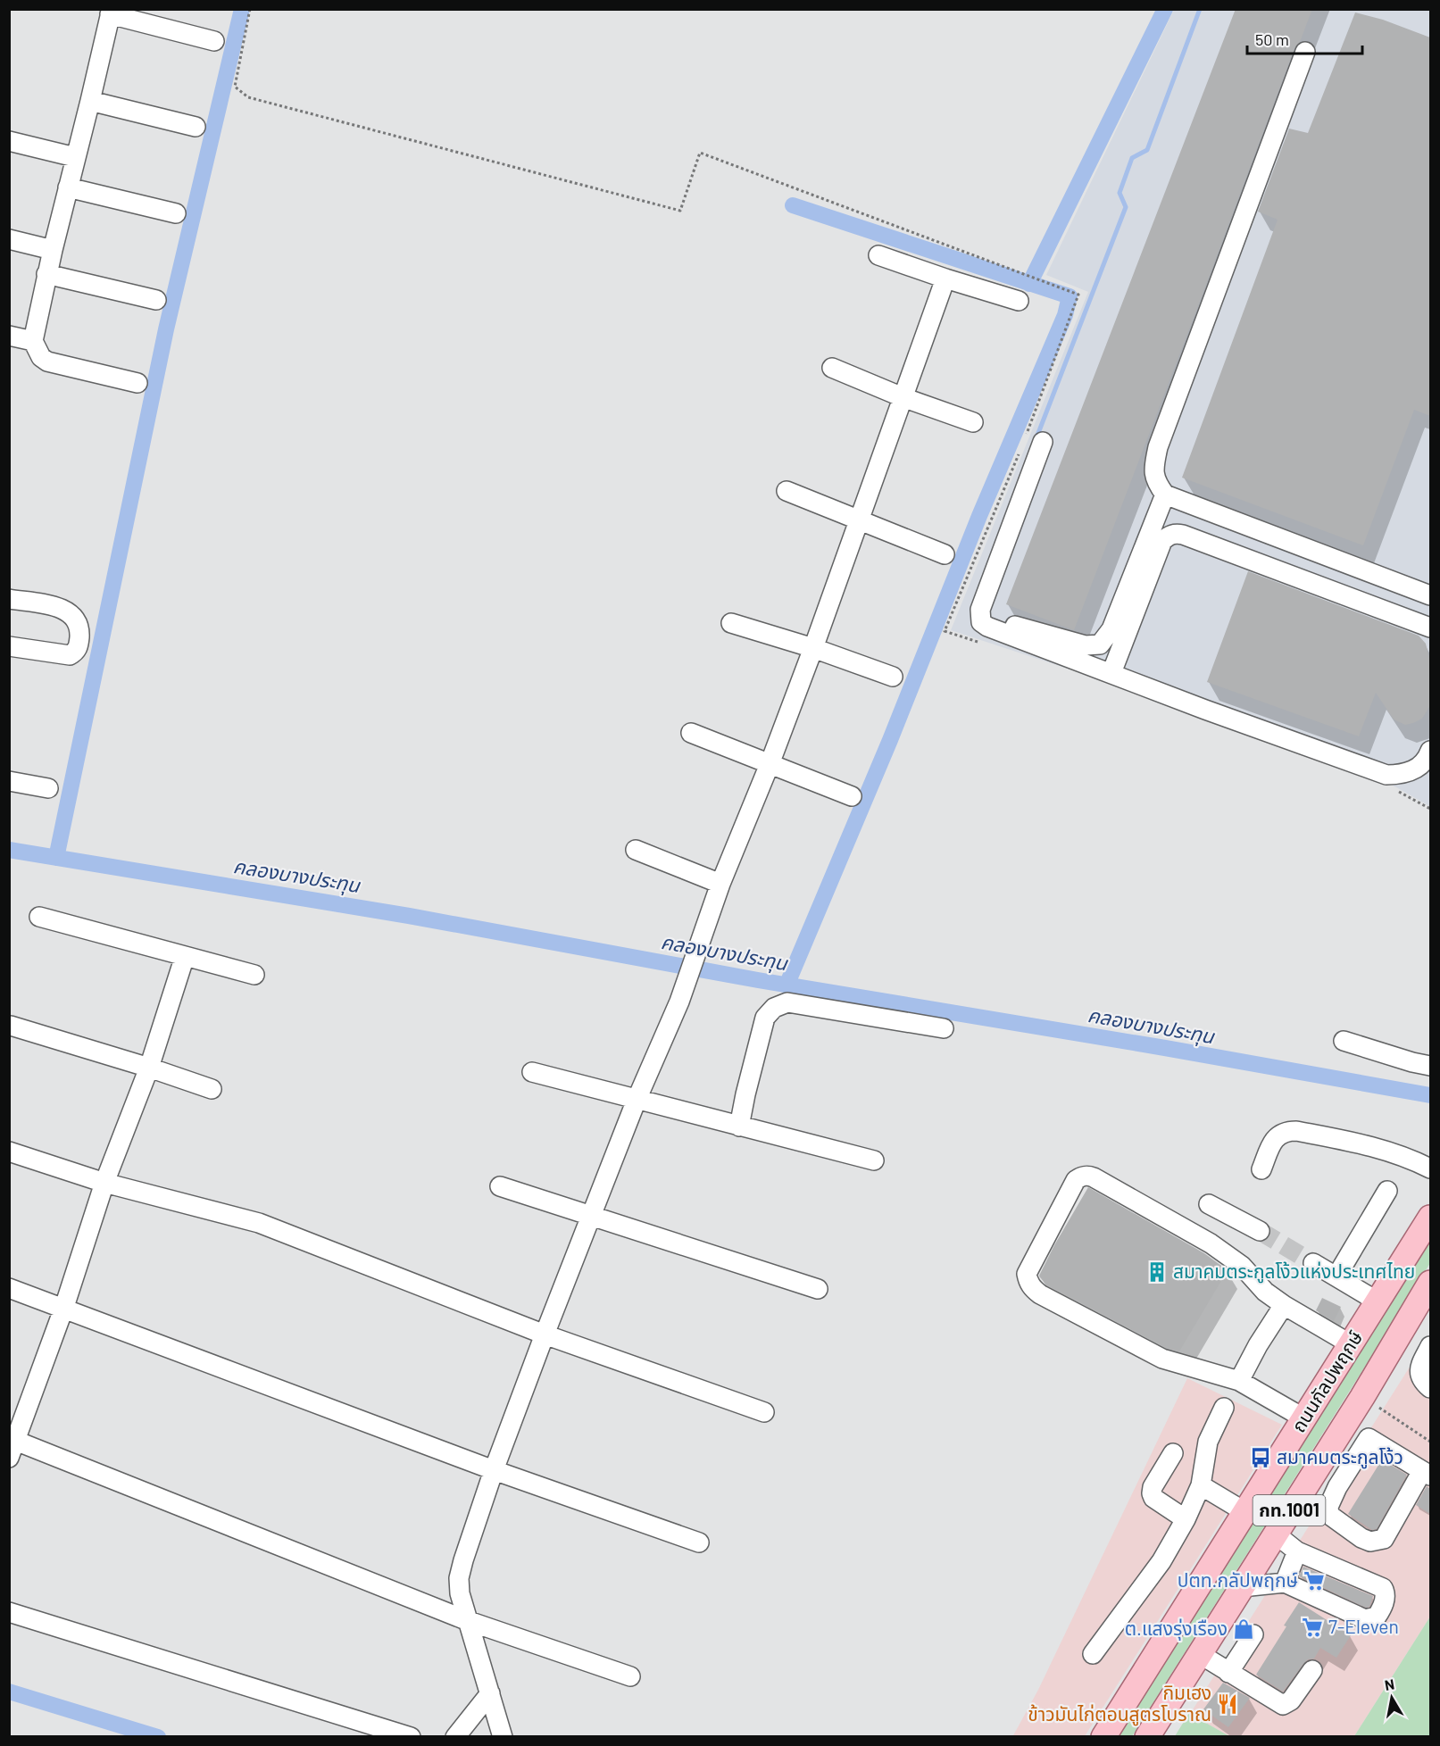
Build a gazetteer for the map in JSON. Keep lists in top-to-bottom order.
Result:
{
  "streets": {
    "main road": ["ถนนกัลปพฤกษ์", "กท.1001"]
  },
  "water": ["คลองบางประทุน"],
  "places": {
    "building": ["สมาคมตระกูลโง้วแห่งประเทศไทย"],
    "bus stop": ["สมาคมตระกูลโง้ว"],
    "supermarket": ["ปตท.กลัปพฤกษ์", "7-Eleven"],
    "shop": ["ต.แสงรุ่งเรือง"],
    "restaurant": ["กิมเฮง ข้าวมันไก่ตอนสูตรโบราณ"]
  },
  "scale_bar": "50 m",
  "north": "top"
}
